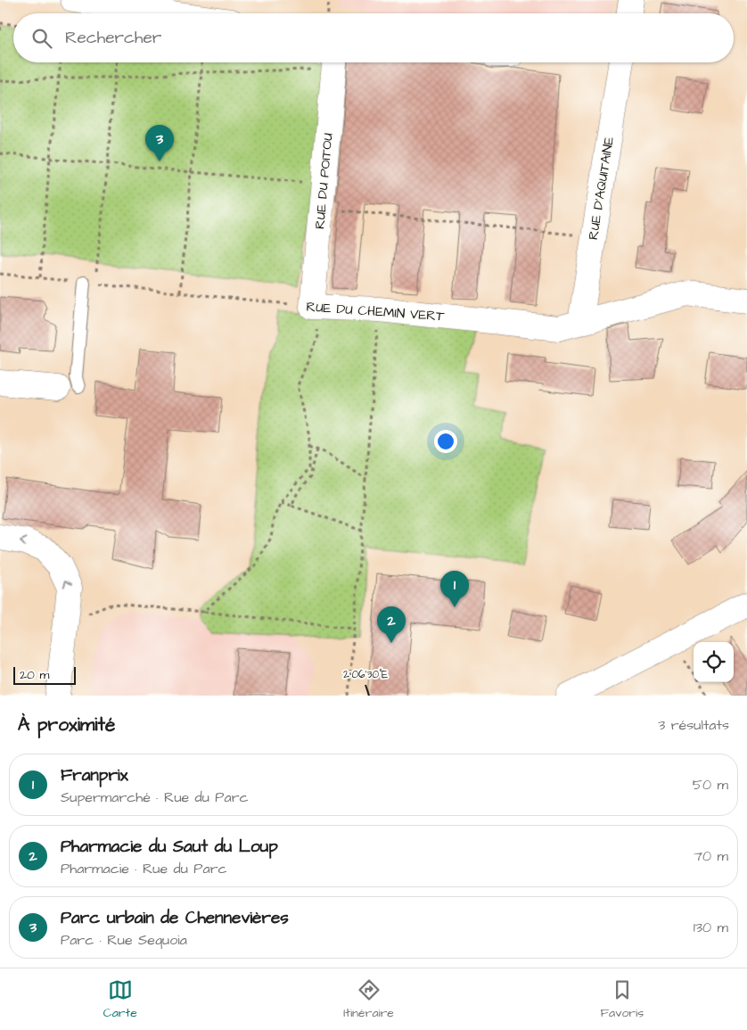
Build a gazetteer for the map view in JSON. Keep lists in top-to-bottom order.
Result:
{
  "streets": {
    "street": ["RUE DU POITOU", "RUE D'AQUITAINE", "RUE DU CHEMIN VERT"]
  },
  "crossings": [
    ["RUE DU POITOU", "RUE DU CHEMIN VERT"],
    ["RUE D'AQUITAINE", "RUE DU CHEMIN VERT"]
  ],
  "scale_bar": "20 m",
  "page": {
    "search": "Rechercher",
    "pins": ["3", "1", "2"],
    "scale": "20 m",
    "heading": ["À proximité", "3 résultats"],
    "list": [
      {
        "mark": "1",
        "name": "Franprix",
        "note": "Supermarché · Rue du Parc",
        "value": "50 m"
      },
      {
        "mark": "2",
        "name": "Pharmacie du Saut du Loup",
        "note": "Pharmacie · Rue du Parc",
        "value": "70 m"
      },
      {
        "mark": "3",
        "name": "Parc urbain de Chennevières",
        "note": "Parc · Rue Sequoia",
        "value": "130 m"
      }
    ],
    "nav": ["Carte", "Itinéraire", "Favoris"]
  },
  "coordinates": ["2°06'30\"E"]
}
